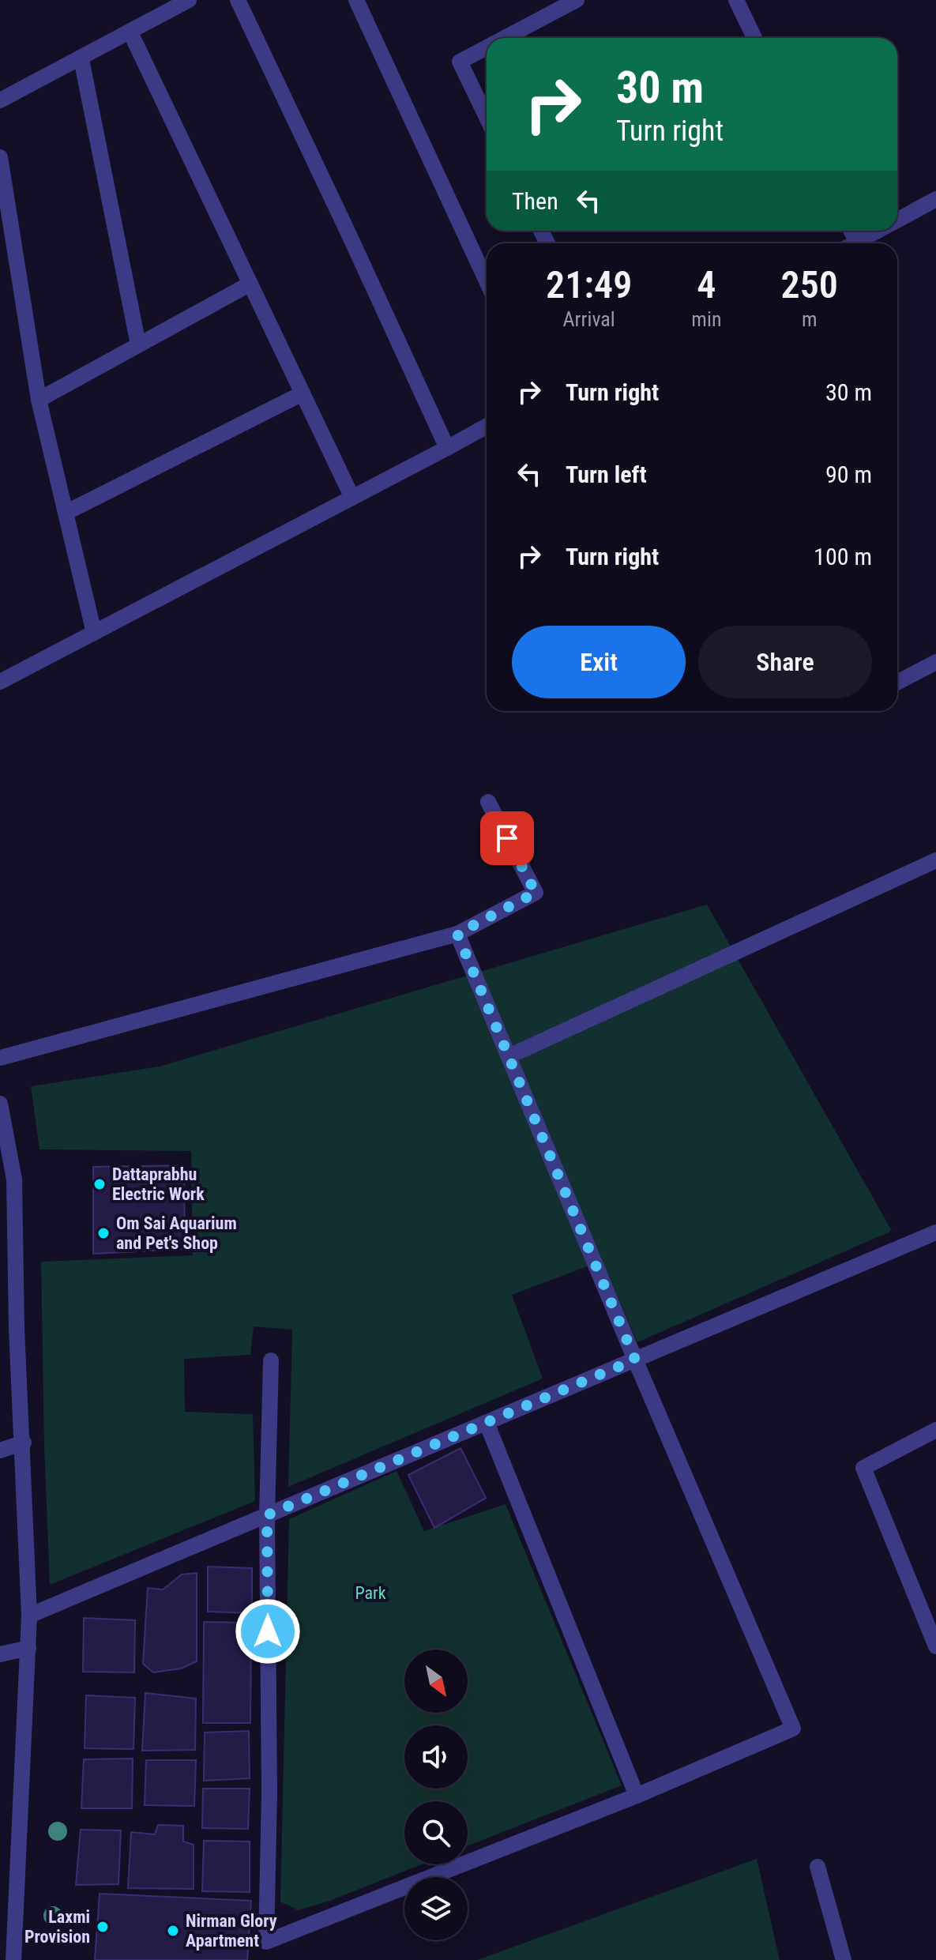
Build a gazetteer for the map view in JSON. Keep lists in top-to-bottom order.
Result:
{
  "parks": ["Park"],
  "places": [
    "Dattaprabhu Electric Work",
    "Om Sai Aquarium and Pet's Shop",
    "Laxmi Provision",
    "Nirman Glory Apartment"
  ],
  "north": "bottom right",
  "page": {
    "turn": ["30 m", "Turn right"],
    "then": "Then",
    "eta": [
      "21:49",
      "Arrival",
      "4",
      "min",
      "250",
      "m"
    ],
    "list": [
      {
        "name": "Turn right",
        "value": "30 m"
      },
      {
        "name": "Turn left",
        "value": "90 m"
      },
      {
        "name": "Turn right",
        "value": "100 m"
      }
    ],
    "buttons": ["Exit", "Share"]
  }
}
